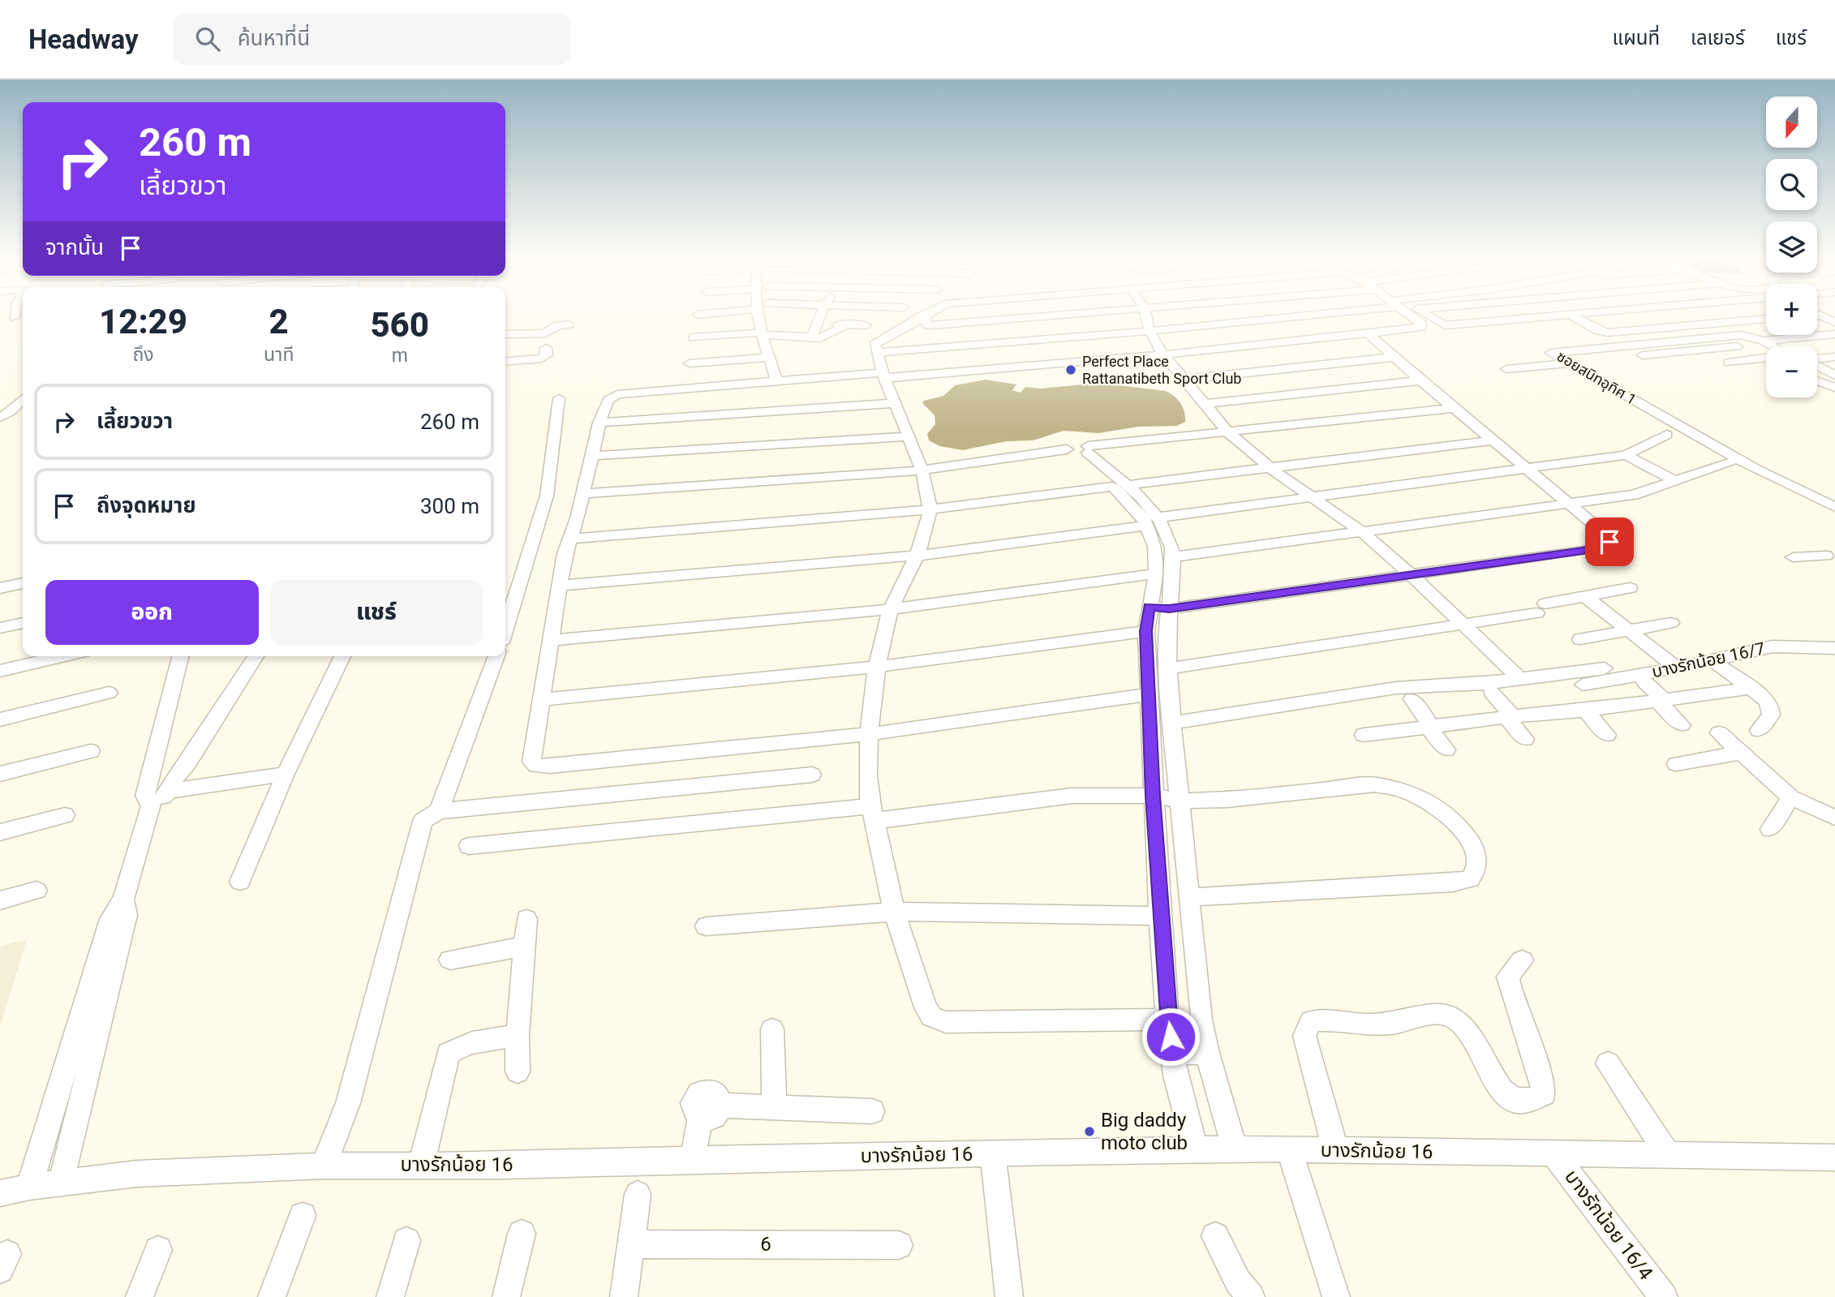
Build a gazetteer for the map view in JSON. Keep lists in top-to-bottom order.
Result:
{
  "streets": {
    "street": [
      "ซอยสนิทอุทิศ 1",
      "บางรักน้อย 16/7",
      "บางรักน้อย 16",
      "บางรักน้อย 16/4",
      "6"
    ]
  },
  "crossings": [
    ["บางรักน้อย 16", "บางรักน้อย 16/4"]
  ],
  "places": ["Perfect Place Rattanatibeth Sport Club", "Big daddy moto club"],
  "north": "bottom",
  "page": {
    "header": "Headway",
    "search": "ค้นหาที่นี่",
    "nav": ["แผนที่", "เลเยอร์", "แชร์"],
    "map_buttons": ["+", "−"],
    "turn": ["260 m", "เลี้ยวขวา"],
    "then": "จากนั้น",
    "eta": [
      "12:29",
      "ถึง",
      "2",
      "นาที",
      "560",
      "m"
    ],
    "list": [
      {
        "name": "เลี้ยวขวา",
        "value": "260 m"
      },
      {
        "name": "ถึงจุดหมาย",
        "value": "300 m"
      }
    ],
    "buttons": ["ออก", "แชร์"]
  }
}
